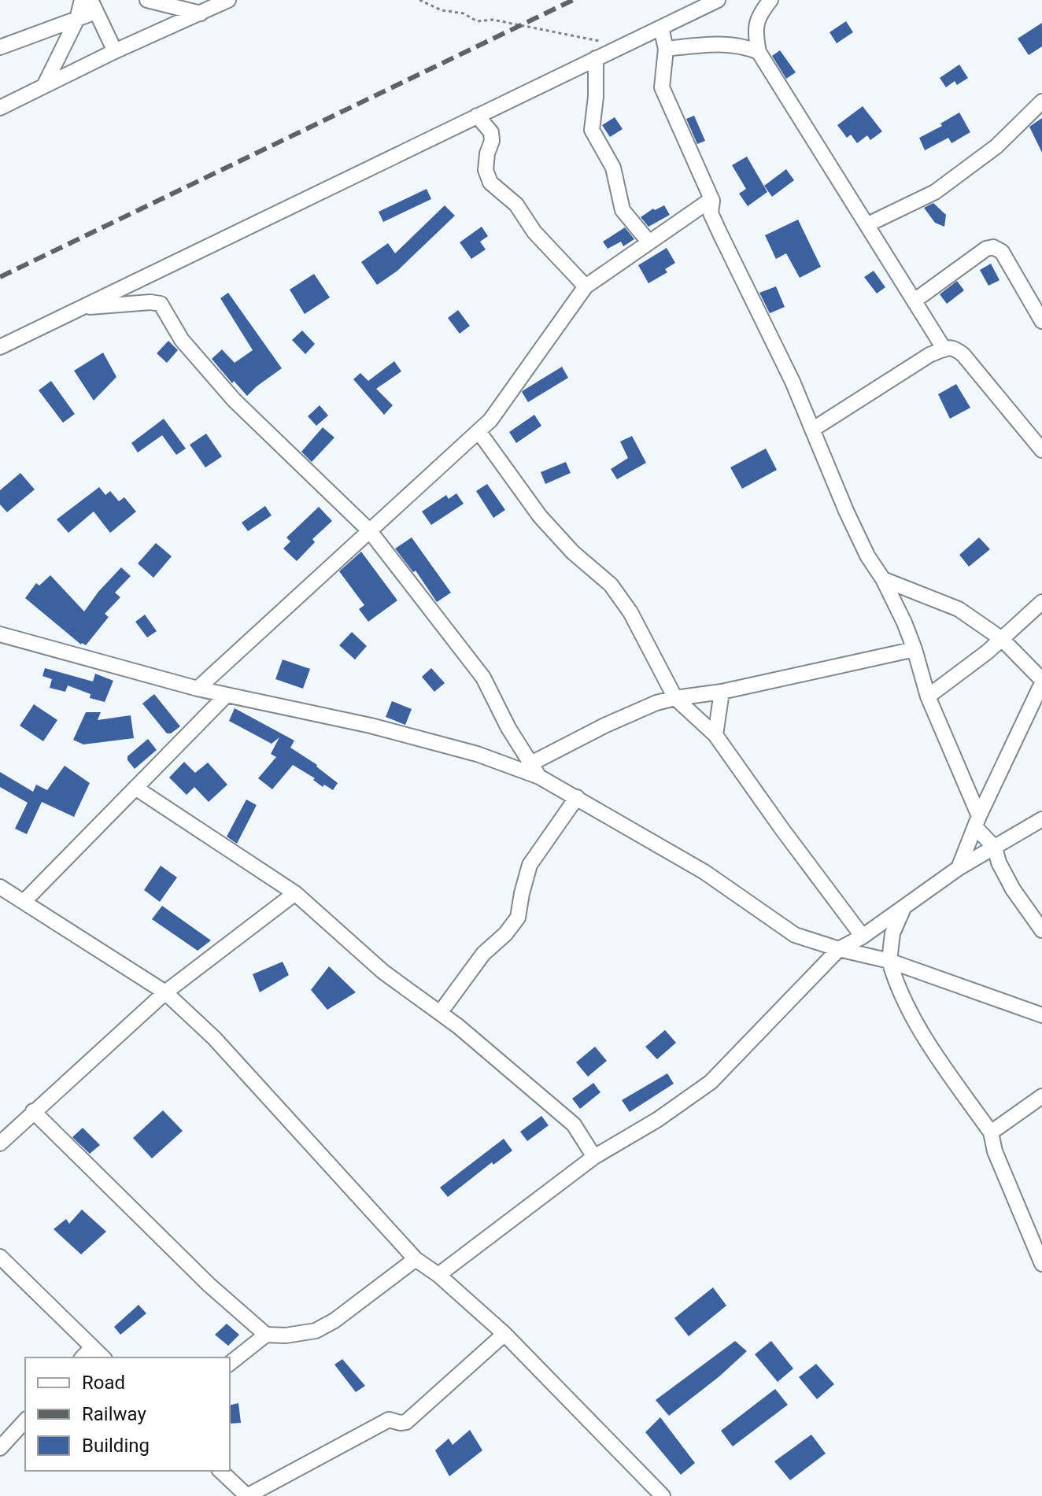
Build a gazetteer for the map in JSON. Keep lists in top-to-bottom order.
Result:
{
  "legend": ["Road", "Railway", "Building"]
}
